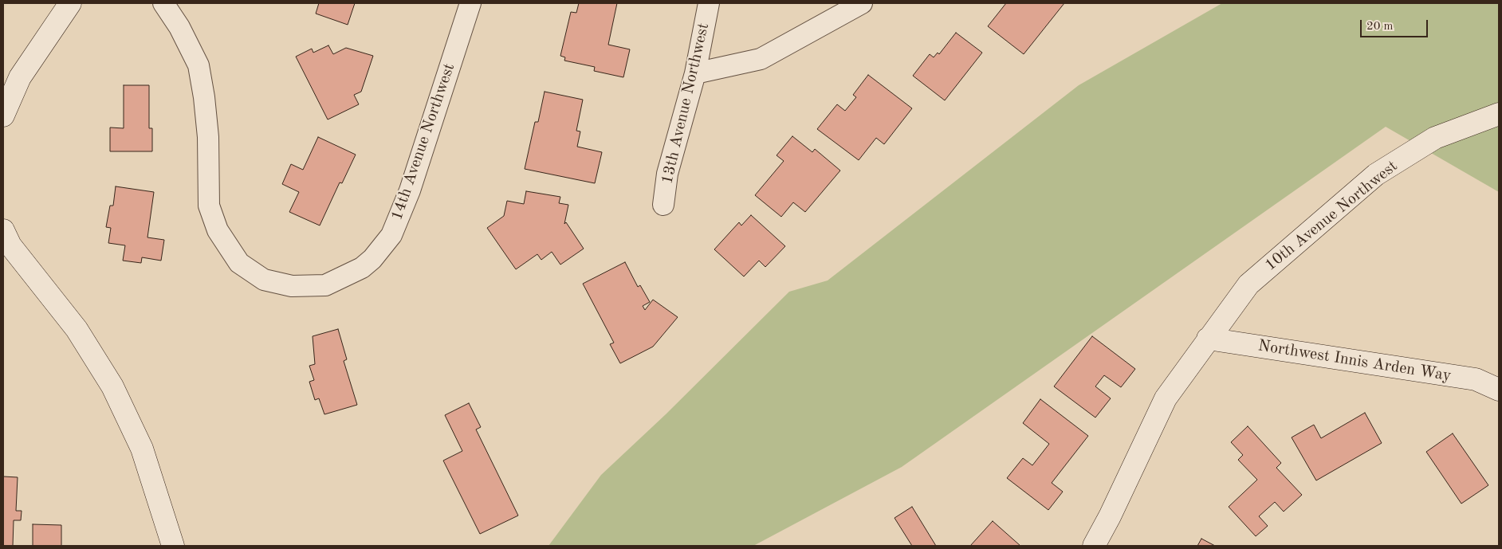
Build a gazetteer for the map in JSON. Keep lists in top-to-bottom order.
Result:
{
  "streets": {
    "street": [
      "13th Avenue Northwest",
      "14th Avenue Northwest",
      "10th Avenue Northwest",
      "Northwest Innis Arden Way"
    ]
  },
  "crossings": [
    ["10th Avenue Northwest", "Northwest Innis Arden Way"]
  ],
  "scale_bar": "20 m"
}
